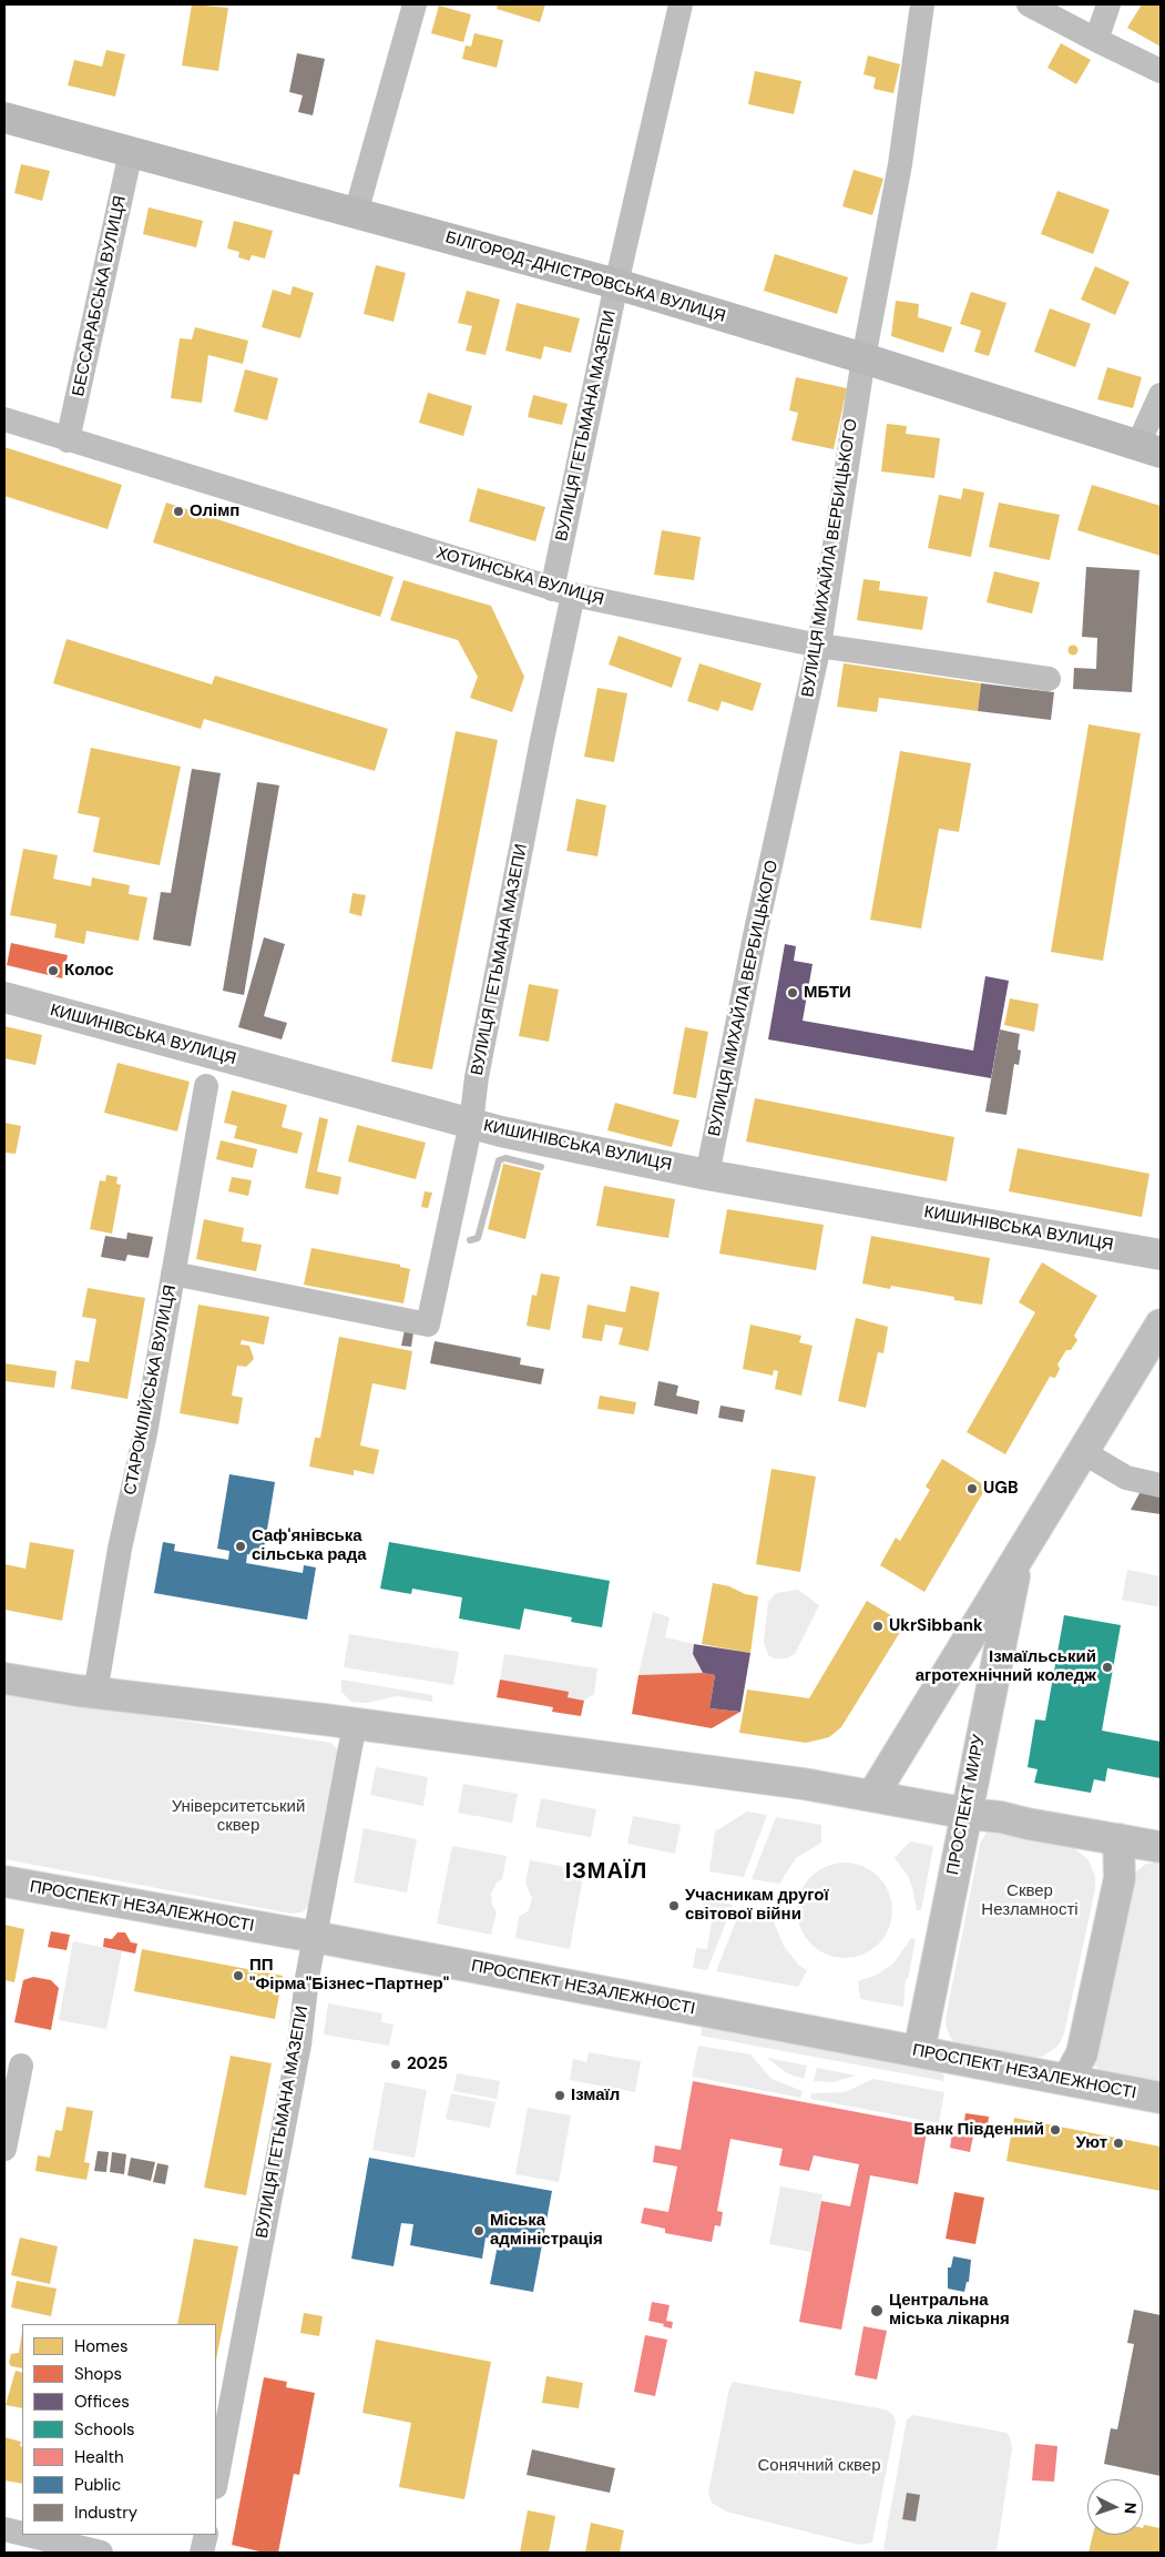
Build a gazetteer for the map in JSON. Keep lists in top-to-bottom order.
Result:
{
  "streets": {
    "main road": [
      "БІЛГОРОД-ДНІСТРОВСЬКА ВУЛИЦЯ",
      "КИШИНІВСЬКА ВУЛИЦЯ",
      "ПРОСПЕКТ МИРУ",
      "ПРОСПЕКТ НЕЗАЛЕЖНОСТІ"
    ],
    "street": [
      "БЕССАРАБСЬКА ВУЛИЦЯ",
      "ВУЛИЦЯ ГЕТЬМАНА МАЗЕПИ",
      "ВУЛИЦЯ МИХАЙЛА ВЕРБИЦЬКОГО",
      "ХОТИНСЬКА ВУЛИЦЯ",
      "СТАРОКІЛІЙСЬКА ВУЛИЦЯ"
    ]
  },
  "crossings": [
    ["БІЛГОРОД-ДНІСТРОВСЬКА ВУЛИЦЯ", "БЕССАРАБСЬКА ВУЛИЦЯ"],
    ["БІЛГОРОД-ДНІСТРОВСЬКА ВУЛИЦЯ", "ВУЛИЦЯ ГЕТЬМАНА МАЗЕПИ"],
    ["БІЛГОРОД-ДНІСТРОВСЬКА ВУЛИЦЯ", "ВУЛИЦЯ МИХАЙЛА ВЕРБИЦЬКОГО"],
    ["БЕССАРАБСЬКА ВУЛИЦЯ", "ХОТИНСЬКА ВУЛИЦЯ"],
    ["ВУЛИЦЯ ГЕТЬМАНА МАЗЕПИ", "ХОТИНСЬКА ВУЛИЦЯ"],
    ["ВУЛИЦЯ ГЕТЬМАНА МАЗЕПИ", "КИШИНІВСЬКА ВУЛИЦЯ"],
    ["ВУЛИЦЯ ГЕТЬМАНА МАЗЕПИ", "СТАРОКІЛІЙСЬКА ВУЛИЦЯ"],
    ["ВУЛИЦЯ ГЕТЬМАНА МАЗЕПИ", "ПРОСПЕКТ НЕЗАЛЕЖНОСТІ"],
    ["ВУЛИЦЯ МИХАЙЛА ВЕРБИЦЬКОГО", "ХОТИНСЬКА ВУЛИЦЯ"],
    ["ВУЛИЦЯ МИХАЙЛА ВЕРБИЦЬКОГО", "КИШИНІВСЬКА ВУЛИЦЯ"],
    ["ПРОСПЕКТ МИРУ", "ПРОСПЕКТ НЕЗАЛЕЖНОСТІ"]
  ],
  "districts": ["ІЗМАЇЛ"],
  "parks": ["Університетський сквер", "Сквер Незламності", "Сонячний сквер"],
  "places": [
    "Олімп",
    "Колос",
    "МБТИ",
    "UGB",
    "Саф'янівська сільська рада",
    "UkrSibbank",
    "Ізмаїльський агротехнічний коледж",
    "Учасникам другої світової війни",
    "ПП \"Фірма\"Бізнес-Партнер\"",
    "2025",
    "Ізмаїл",
    "Банк Південний",
    "Уют",
    "Міська адміністрація",
    "Центральна міська лікарня"
  ],
  "legend": [
    "Homes",
    "Shops",
    "Offices",
    "Schools",
    "Health",
    "Public",
    "Industry"
  ],
  "north": "right"
}
